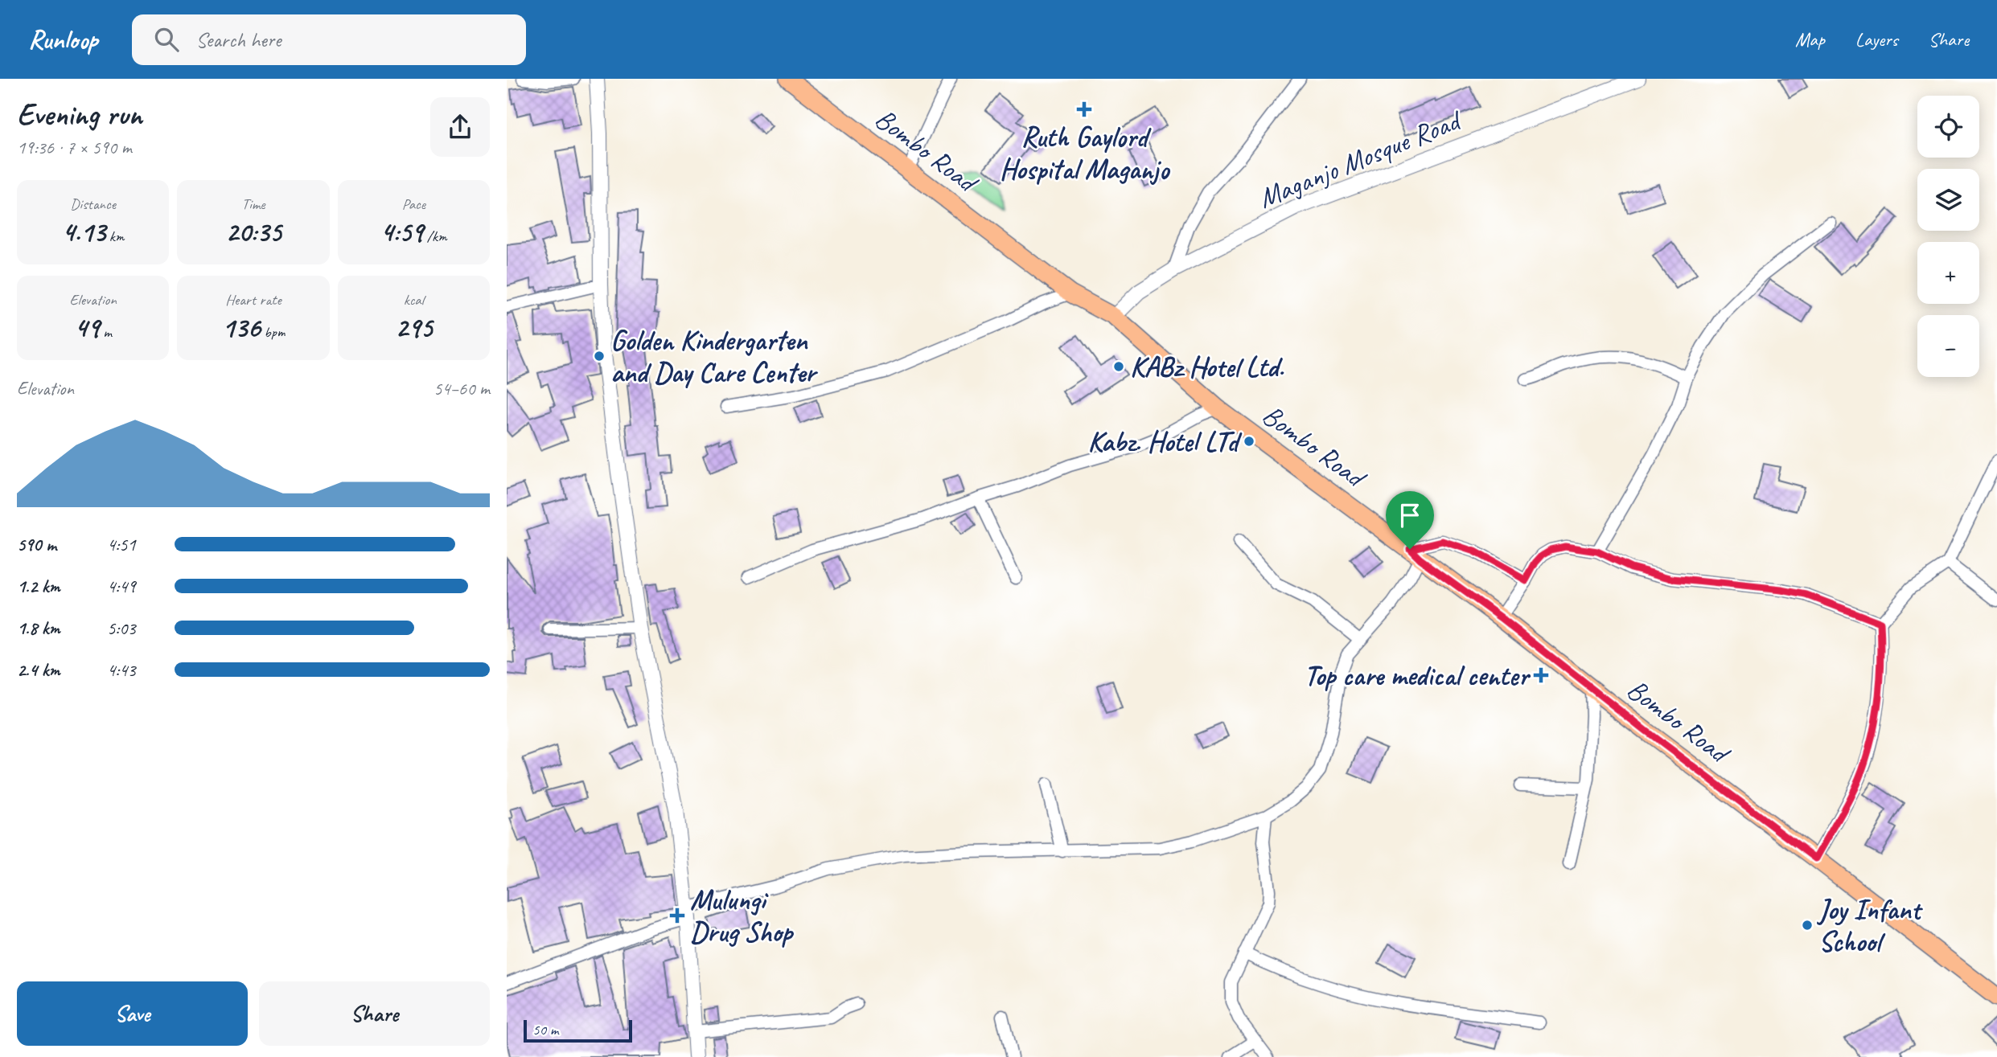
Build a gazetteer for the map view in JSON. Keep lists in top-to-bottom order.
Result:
{
  "streets": {
    "main road": ["Bombo Road"],
    "street": ["Maganjo Mosque Road"]
  },
  "crossings": [
    ["Bombo Road", "Maganjo Mosque Road"]
  ],
  "places": {
    "health": ["Ruth Gaylord Hospital Maganjo", "Top care medical center", "Mulungi Drug Shop"],
    "other": [
      "Golden Kindergarten and Day Care Center",
      "KABz Hotel Ltd.",
      "Kabz. Hotel LTd",
      "Joy Infant School"
    ]
  },
  "scale_bar": "50 m",
  "page": {
    "header": "Runloop",
    "search": "Search here",
    "nav": ["Map", "Layers", "Share"],
    "heading": ["Evening run", "19:36 · 7 × 590 m"],
    "map_buttons": ["+", "−"],
    "stats": [
      ["Distance", "4.13 km"],
      ["Time", "20:35"],
      ["Pace", "4:59 /km"],
      ["Elevation", "49 m"],
      ["Heart rate", "136 bpm"],
      ["kcal", "295"]
    ],
    "chart": ["Elevation", "54–60 m"],
    "list": [
      {
        "name": "590 m",
        "note": "4:51"
      },
      {
        "name": "1.2 km",
        "note": "4:49"
      },
      {
        "name": "1.8 km",
        "note": "5:03"
      },
      {
        "name": "2.4 km",
        "note": "4:43"
      }
    ],
    "buttons": ["Save", "Share"],
    "scale": "50 m"
  }
}
